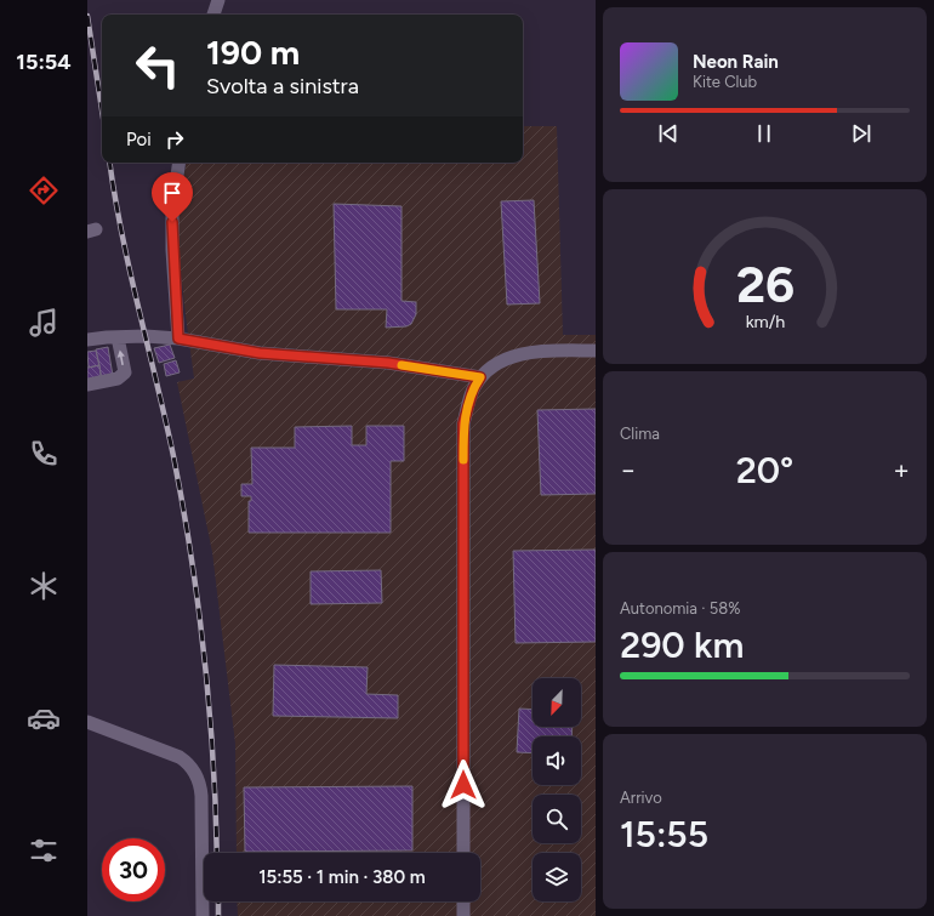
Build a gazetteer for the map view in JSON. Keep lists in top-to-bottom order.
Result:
{
  "north": "bottom left",
  "page": {
    "tabs": "15:54",
    "turn": ["190 m", "Svolta a sinistra"],
    "song": ["Neon Rain", "Kite Club"],
    "then": "Poi",
    "tile": [
      "Clima",
      ["Autonomia · 58%", "290 km"],
      ["Arrivo", "15:55"]
    ],
    "heat": ["−", "20°", "+"],
    "limit": "30",
    "trip": "15:55 · 1 min · 380 m",
    "gauge": ["26", "km/h"]
  }
}
